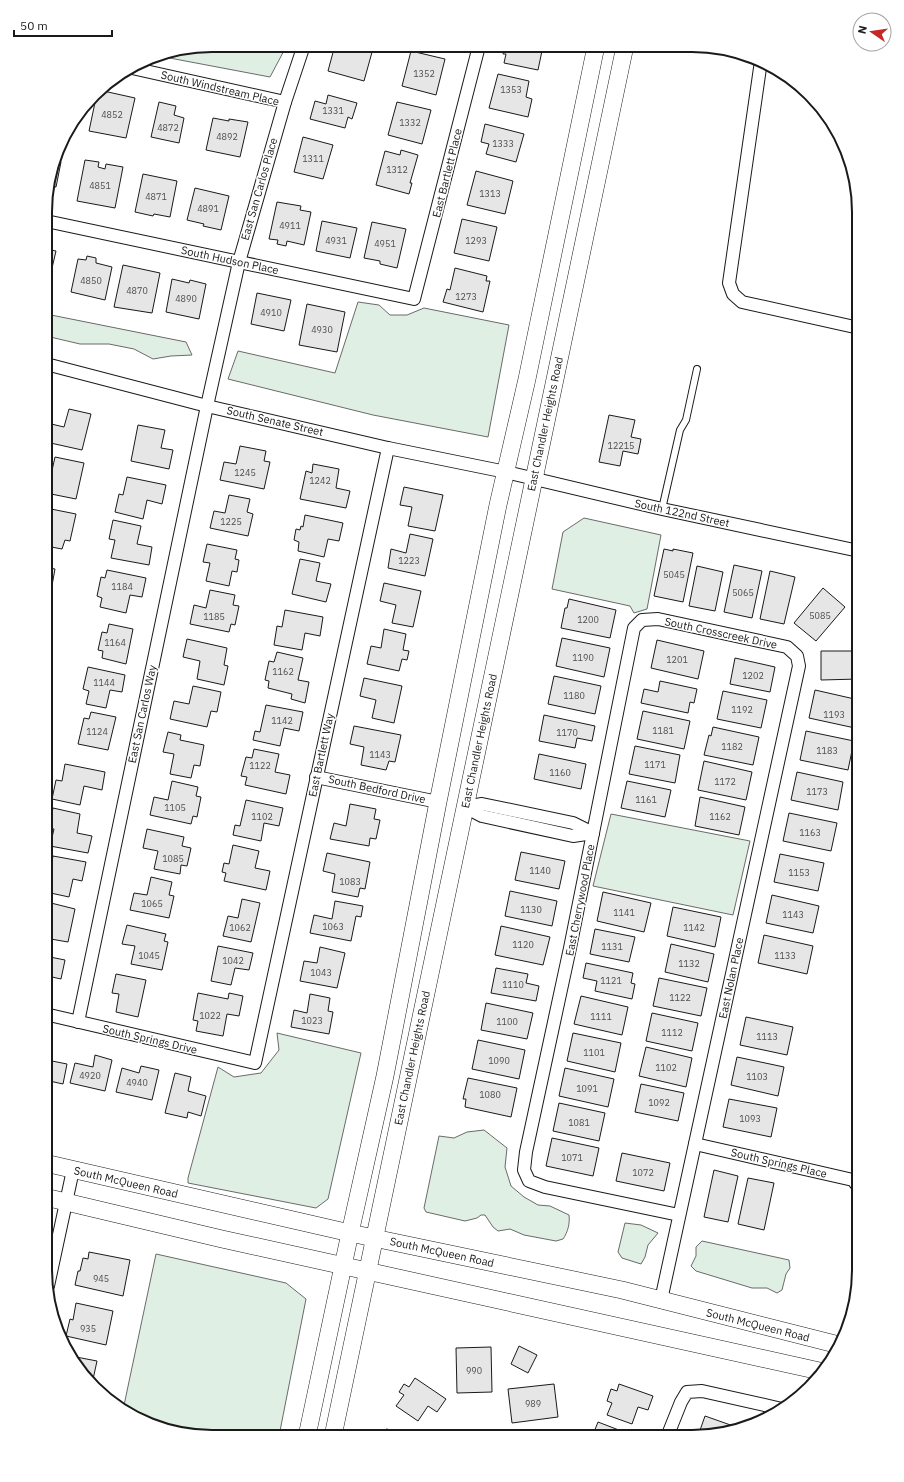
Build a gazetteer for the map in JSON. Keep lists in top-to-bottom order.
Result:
{
  "streets": {
    "main road": ["East Chandler Heights Road", "South McQueen Road"],
    "street": [
      "South Windstream Place",
      "East Bartlett Place",
      "East San Carlos Place",
      "South Hudson Place",
      "South Senate Street",
      "South 122nd Street",
      "South Crosscreek Drive",
      "East San Carlos Way",
      "East Bartlett Way",
      "South Bedford Drive",
      "East Cherrywood Place",
      "East Nolan Place",
      "South Springs Drive",
      "South Springs Place"
    ]
  },
  "crossings": [
    ["South Windstream Place", "East San Carlos Place"],
    ["East Bartlett Place", "South Hudson Place"],
    ["East San Carlos Place", "South Hudson Place"],
    ["East San Carlos Place", "South Senate Street"],
    ["East San Carlos Place", "East San Carlos Way"],
    ["South Senate Street", "East Chandler Heights Road"],
    ["South Senate Street", "South 122nd Street"],
    ["South Senate Street", "East San Carlos Way"],
    ["South Senate Street", "East Bartlett Way"],
    ["East Chandler Heights Road", "South 122nd Street"],
    ["East Chandler Heights Road", "South Bedford Drive"],
    ["East Chandler Heights Road", "South McQueen Road"],
    ["South Crosscreek Drive", "East Cherrywood Place"],
    ["South Crosscreek Drive", "East Nolan Place"],
    ["East San Carlos Way", "South Springs Drive"],
    ["East Bartlett Way", "South Bedford Drive"],
    ["East Bartlett Way", "South Springs Drive"],
    ["East Cherrywood Place", "East Nolan Place"],
    ["East Nolan Place", "South Springs Place"],
    ["East Nolan Place", "South McQueen Road"]
  ],
  "house_numbers": [
    "1352",
    "1353",
    "1331",
    "4852",
    "1332",
    "4872",
    "4892",
    "1333",
    "1311",
    "1312",
    "4851",
    "1313",
    "4871",
    "4891",
    "4911",
    "4931",
    "1293",
    "4951",
    "4850",
    "4870",
    "1273",
    "4890",
    "4910",
    "4930",
    "12215",
    "1245",
    "1242",
    "1225",
    "1223",
    "5045",
    "1184",
    "5065",
    "5085",
    "1185",
    "1200",
    "1164",
    "1190",
    "1201",
    "1162",
    "1202",
    "1144",
    "1180",
    "1192",
    "1193",
    "1142",
    "1181",
    "1124",
    "1170",
    "1182",
    "1183",
    "1143",
    "1171",
    "1122",
    "1160",
    "1172",
    "1173",
    "1161",
    "1105",
    "1102",
    "1162",
    "1163",
    "1085",
    "1140",
    "1153",
    "1083",
    "1065",
    "1130",
    "1141",
    "1143",
    "1063",
    "1062",
    "1142",
    "1120",
    "1131",
    "1045",
    "1133",
    "1042",
    "1132",
    "1043",
    "1121",
    "1110",
    "1122",
    "1022",
    "1111",
    "1023",
    "1100",
    "1112",
    "1113",
    "1101",
    "1090",
    "1102",
    "4920",
    "1103",
    "4940",
    "1091",
    "1080",
    "1092",
    "1093",
    "1081",
    "1071",
    "1072",
    "945",
    "935",
    "990",
    "989"
  ],
  "scale_bar": "50 m",
  "north": "left"
}
